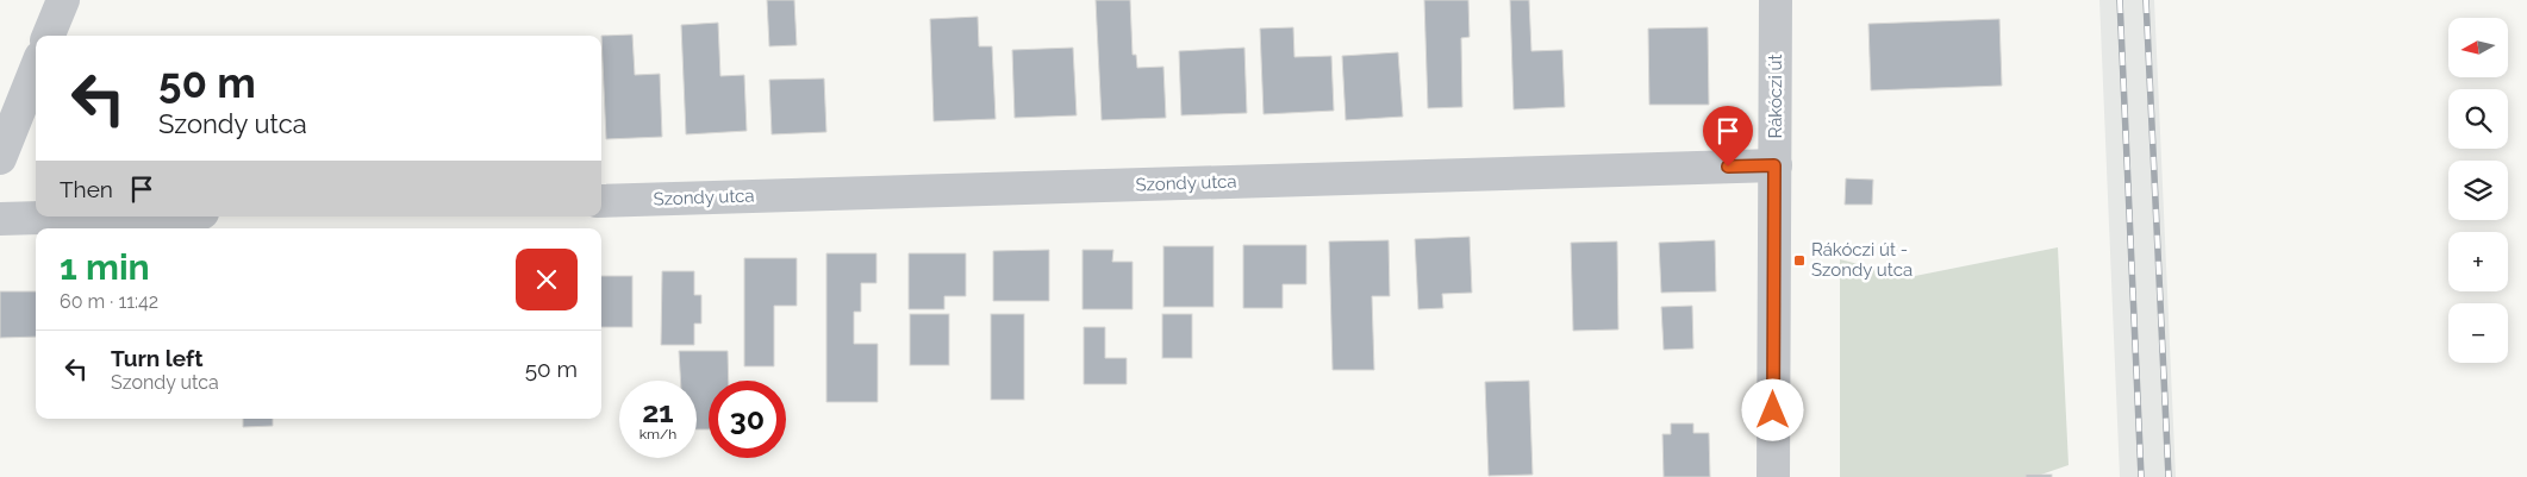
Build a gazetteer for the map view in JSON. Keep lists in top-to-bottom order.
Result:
{
  "streets": {
    "street": ["Rákóczi út", "Szondy utca"]
  },
  "crossings": [
    ["Rákóczi út", "Szondy utca"]
  ],
  "places": {
    "transit": ["Rákóczi út - Szondy utca"]
  },
  "north": "left",
  "page": {
    "map_buttons": ["+", "−"],
    "turn": ["50 m", "Szondy utca"],
    "then": "Then",
    "heading": ["1 min", "60 m · 11:42"],
    "list": [
      {
        "name": "Turn left",
        "note": "Szondy utca",
        "value": "50 m"
      }
    ],
    "speed": "21 km/h",
    "limit": "30"
  }
}
